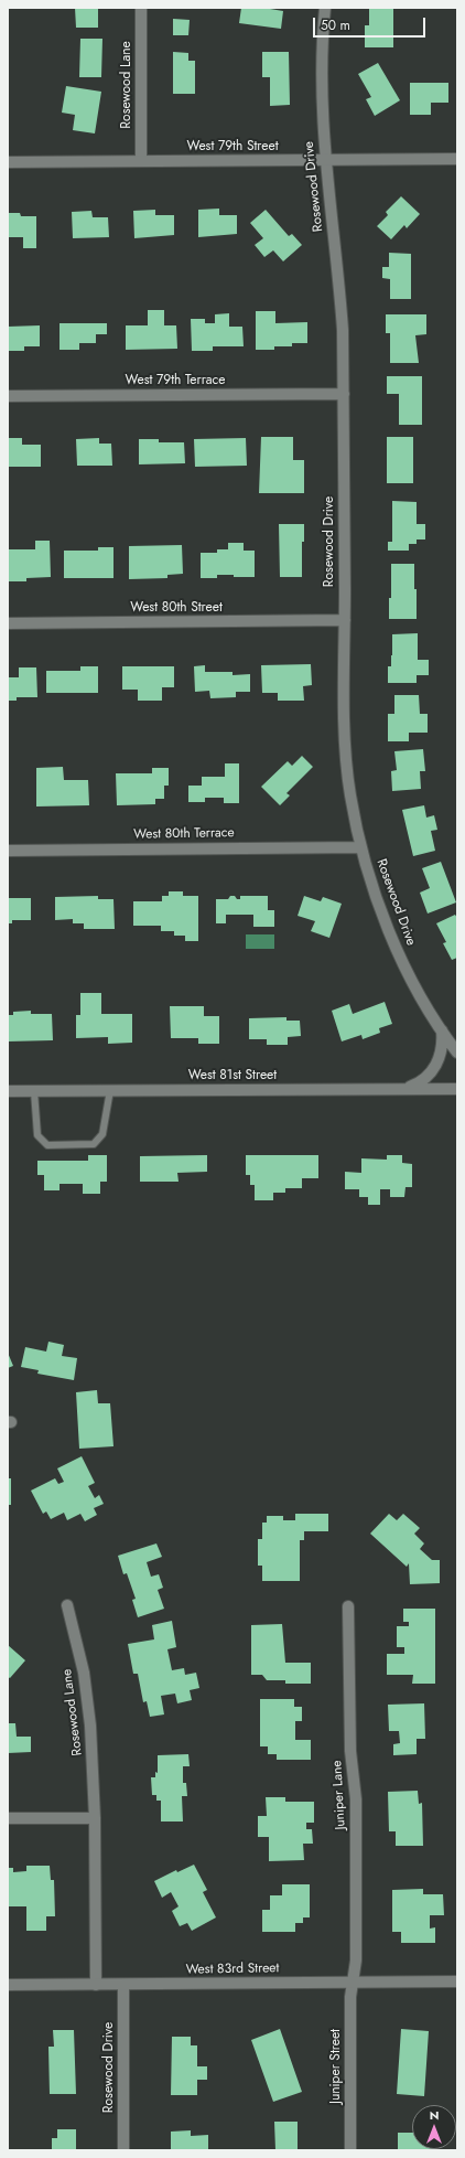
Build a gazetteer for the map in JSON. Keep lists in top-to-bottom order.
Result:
{
  "streets": {
    "street": [
      "Rosewood Lane",
      "West 79th Street",
      "Rosewood Drive",
      "West 79th Terrace",
      "West 80th Street",
      "West 80th Terrace",
      "West 81st Street",
      "Juniper Lane",
      "West 83rd Street",
      "Juniper Street"
    ]
  },
  "crossings": [
    ["Rosewood Lane", "West 79th Street"],
    ["Rosewood Lane", "West 83rd Street"],
    ["West 79th Street", "Rosewood Drive"],
    ["Rosewood Drive", "West 79th Terrace"],
    ["Rosewood Drive", "West 80th Street"],
    ["Rosewood Drive", "West 80th Terrace"],
    ["Rosewood Drive", "West 83rd Street"],
    ["Juniper Lane", "West 83rd Street"],
    ["Juniper Lane", "Juniper Street"],
    ["West 83rd Street", "Juniper Street"]
  ],
  "scale_bar": "50 m",
  "north": "top"
}
